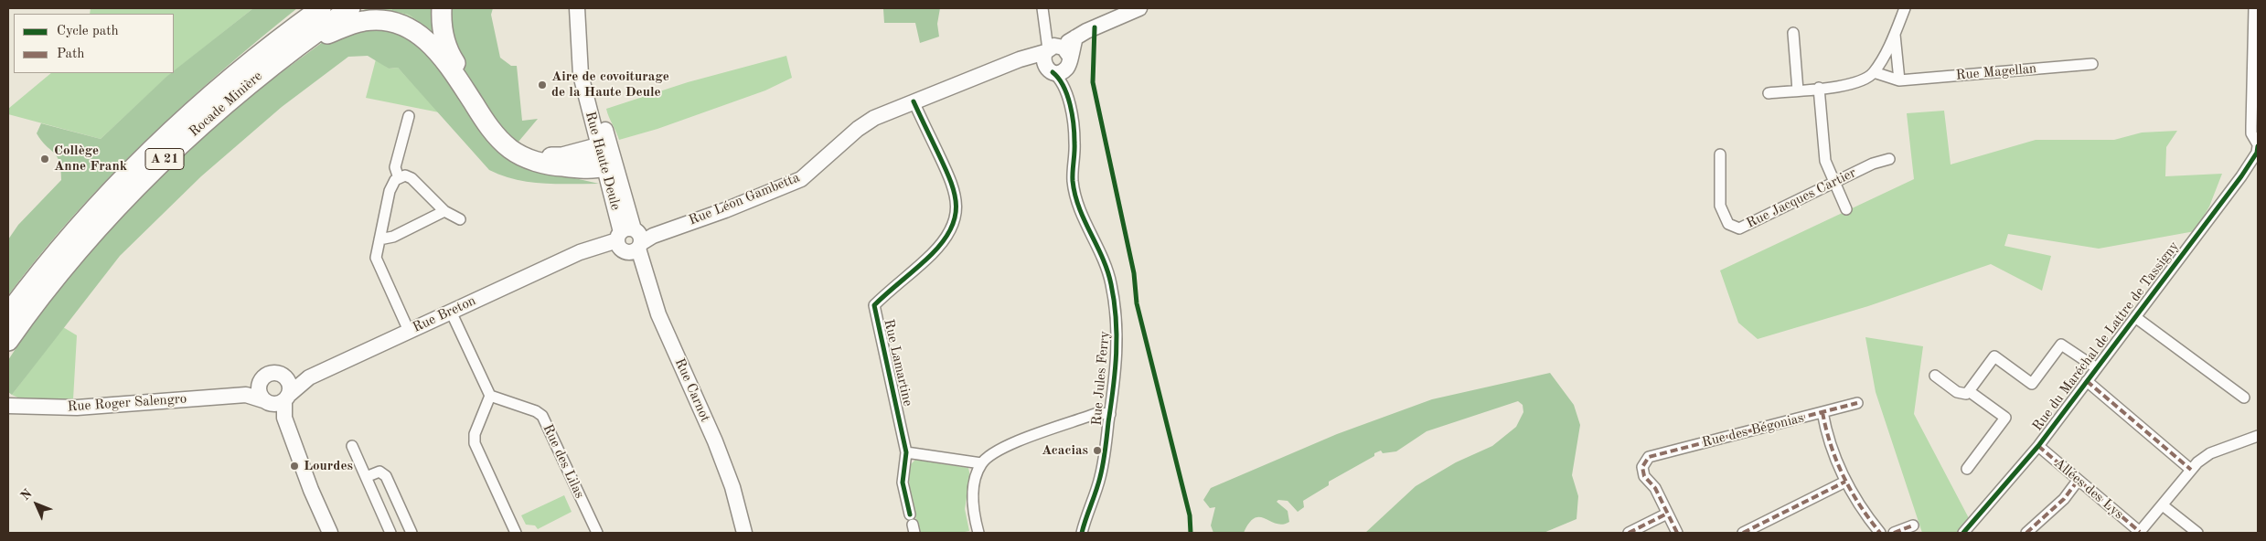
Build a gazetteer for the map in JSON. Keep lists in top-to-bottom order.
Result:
{
  "streets": {
    "highway": ["Rocade Minière", "A 21"],
    "main road": [
      "Rue Haute Deule",
      "Rue Léon Gambetta",
      "Rue Breton",
      "Rue Carnot",
      "Rue Roger Salengro"
    ],
    "street": [
      "Rue Magellan",
      "Rue Jacques Cartier",
      "Rue du Maréchal de Lattre de Tassigny",
      "Rue Lamartine",
      "Rue Jules Ferry",
      "Rue des Bégonias",
      "Rue des Lilas",
      "Allées des Lys"
    ]
  },
  "crossings": [
    ["Rue Haute Deule", "Rue Léon Gambetta"],
    ["Rue Haute Deule", "Rue Breton"],
    ["Rue Haute Deule", "Rue Carnot"],
    ["Rue Léon Gambetta", "Rue Breton"],
    ["Rue Léon Gambetta", "Rue Lamartine"],
    ["Rue Léon Gambetta", "Rue Jules Ferry"],
    ["Rue Léon Gambetta", "Rue Carnot"],
    ["Rue Breton", "Rue Carnot"],
    ["Rue Breton", "Rue Roger Salengro"],
    ["Rue du Maréchal de Lattre de Tassigny", "Allées des Lys"]
  ],
  "places": [
    "Aire de covoiturage de la Haute Deule",
    "Collège Anne Frank",
    "Acacias",
    "Lourdes"
  ],
  "legend": ["Cycle path", "Path"],
  "north": "top left"
}
